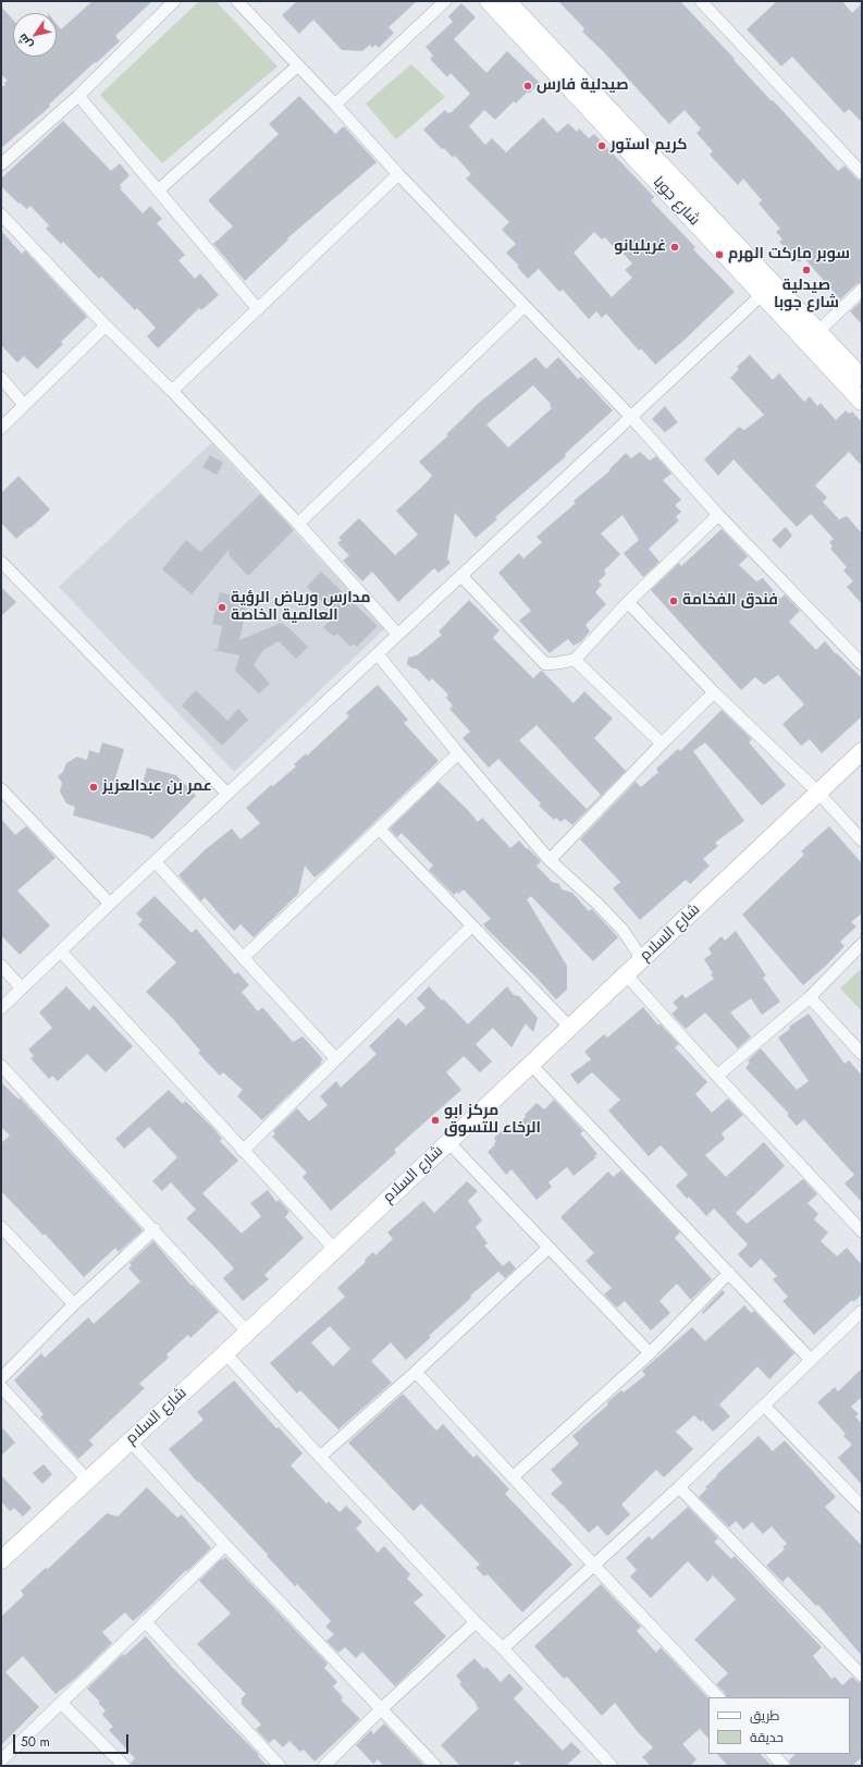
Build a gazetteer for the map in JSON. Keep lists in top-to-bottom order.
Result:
{
  "streets": {
    "street": ["شارع جوبا", "شارع السلام"]
  },
  "places": [
    "صيدلية فارس",
    "كريم استور",
    "غريليانو",
    "سوبر ماركت الهرم",
    "صيدلية شارع جوبا",
    "فندق الفخامة",
    "مدارس ورياض الرؤية العالمية الخاصة",
    "عمر بن عبدالعزيز",
    "مركز ابو الرخاء للتسوق"
  ],
  "legend": ["طريق", "حديقة"],
  "scale_bar": "50 m",
  "north": "bottom left"
}
